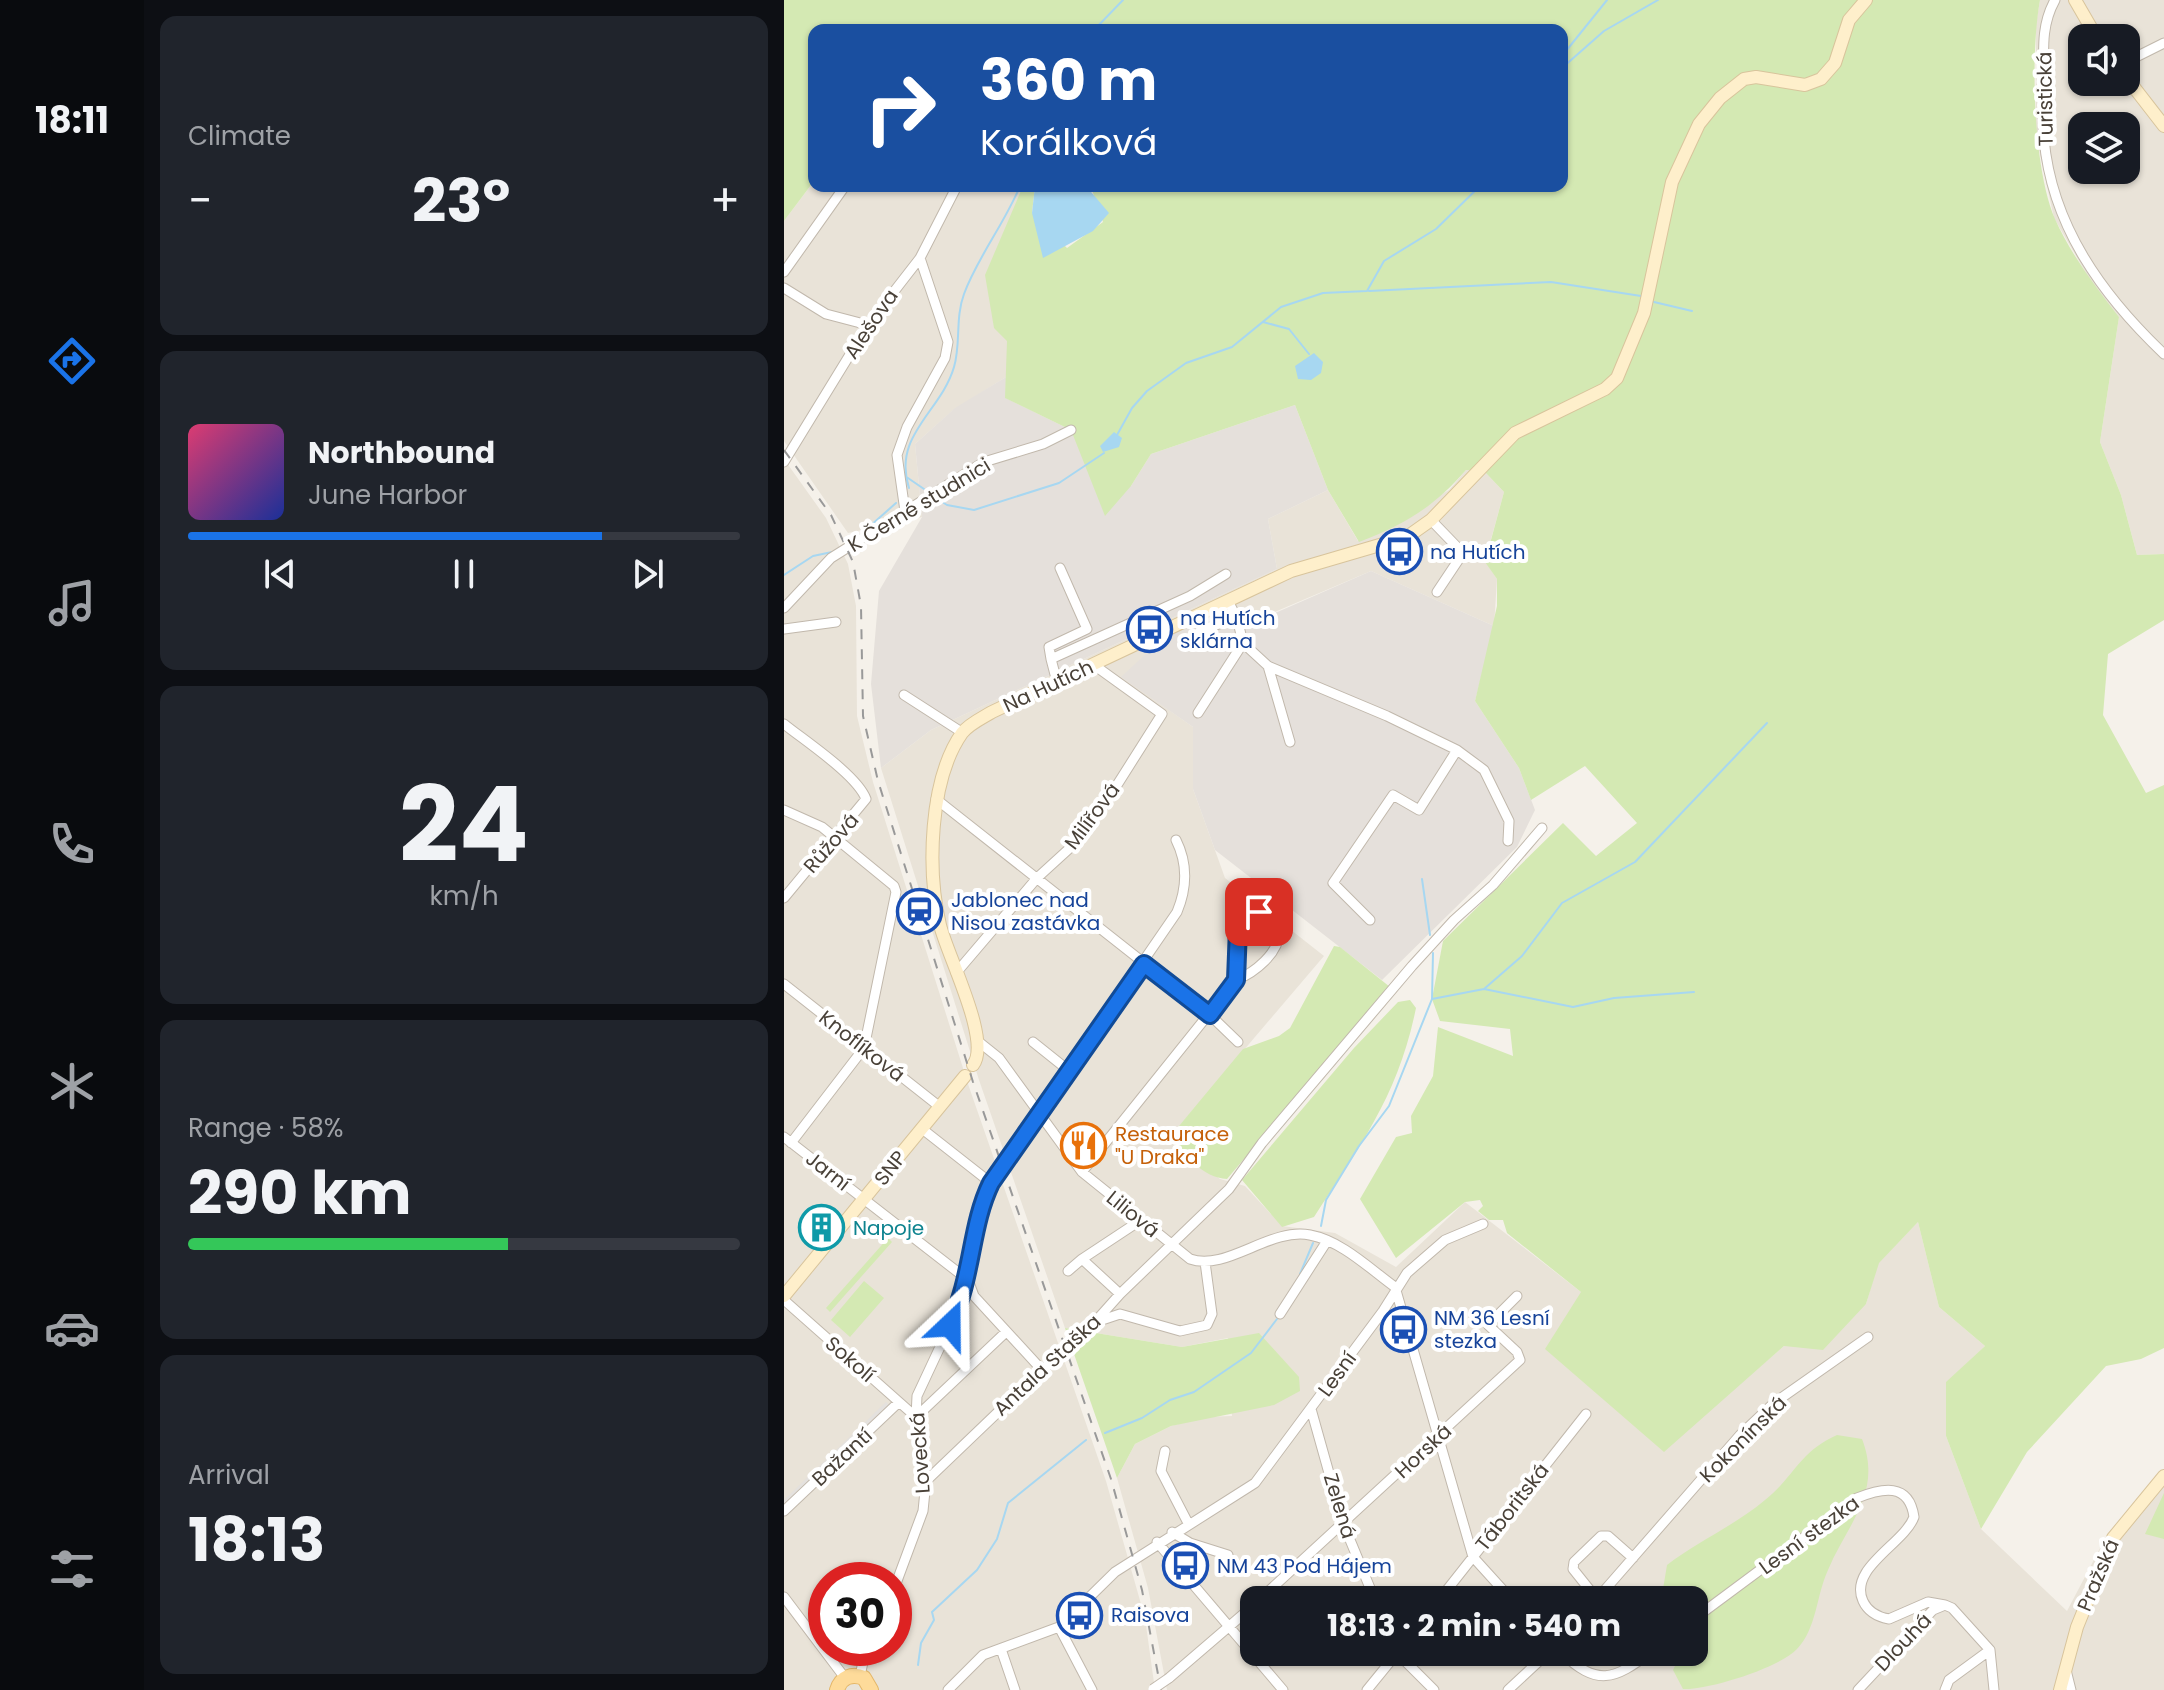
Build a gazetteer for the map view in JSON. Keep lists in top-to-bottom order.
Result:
{
  "streets": {
    "street": [
      "Turistická",
      "Alešova",
      "K Černé studnici",
      "Na Hutích",
      "Milířová",
      "Růžová",
      "Knoflíková",
      "SNP",
      "Jarní",
      "Liliová",
      "Sokolí",
      "Antala Staška",
      "Lesní",
      "Kokonínská",
      "Horská",
      "Lovecká",
      "Bažantí",
      "Zelená",
      "Táboritská",
      "Lesní stezka",
      "Pražská",
      "Dlouhá"
    ]
  },
  "crossings": [
    ["Na Hutích", "Milířová"],
    ["Na Hutích", "SNP"],
    ["Na Hutích", "Liliová"],
    ["Knoflíková", "SNP"],
    ["SNP", "Jarní"],
    ["SNP", "Liliová"],
    ["SNP", "Sokolí"],
    ["Jarní", "Antala Staška"],
    ["Jarní", "Lovecká"],
    ["Liliová", "Antala Staška"],
    ["Liliová", "Lovecká"],
    ["Sokolí", "Lovecká"],
    ["Sokolí", "Bažantí"],
    ["Antala Staška", "Lovecká"],
    ["Lesní", "Zelená"],
    ["Horská", "Zelená"],
    ["Lesní stezka", "Dlouhá"]
  ],
  "places": {
    "bus stop": [
      "na Hutích",
      "na Hutích sklárna",
      "NM 36 Lesní stezka",
      "NM 43 Pod Hájem",
      "Raisova"
    ],
    "station": ["Jablonec nad Nisou zastávka"],
    "restaurant": ["Restaurace \"U Draka\""],
    "building": ["Napoje"]
  },
  "page": {
    "tabs": "18:11",
    "tile": [
      "Climate",
      ["24", "km/h"],
      ["Range · 58%", "290 km"],
      ["Arrival", "18:13"]
    ],
    "turn": ["360 m", "Korálková"],
    "heat": ["−", "23°", "+"],
    "song": ["Northbound", "June Harbor"],
    "limit": "30",
    "trip": "18:13 · 2 min · 540 m"
  }
}
